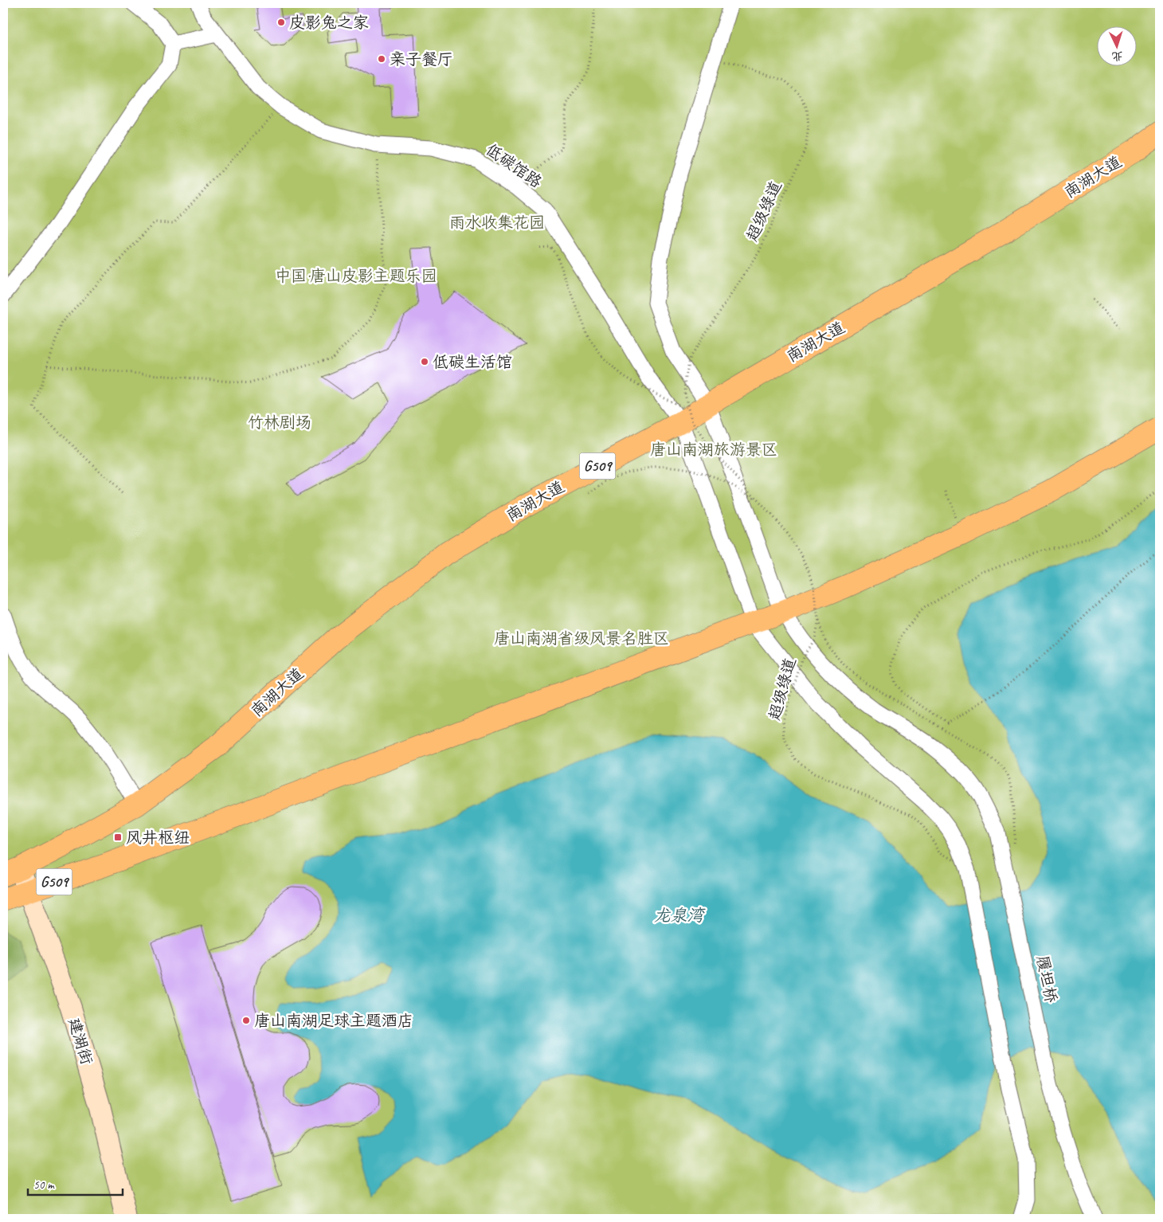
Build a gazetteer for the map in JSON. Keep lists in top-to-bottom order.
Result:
{
  "streets": {
    "highway": ["南湖大道", "G509"],
    "street": ["低碳馆路", "履坦桥", "建湖街"],
    "path": ["超级绿道"]
  },
  "crossings": [
    ["低碳馆路", "南湖大道"],
    ["低碳馆路", "超级绿道"],
    ["低碳馆路", "履坦桥"],
    ["南湖大道", "超级绿道"],
    ["南湖大道", "履坦桥"],
    ["南湖大道", "建湖街"],
    ["超级绿道", "履坦桥"],
    ["G509", "履坦桥"],
    ["G509", "建湖街"]
  ],
  "water": ["龙泉湾"],
  "parks": [
    "雨水收集花园",
    "中国·唐山皮影主题乐园",
    "竹林剧场",
    "唐山南湖旅游景区",
    "唐山南湖省级风景名胜区"
  ],
  "places": {
    "other": [
      "皮影兔之家",
      "亲子餐厅",
      "低碳生活馆",
      "唐山南湖足球主题酒店"
    ],
    "transit": ["风井枢纽"]
  },
  "scale_bar": "50 m",
  "north": "bottom"
}
